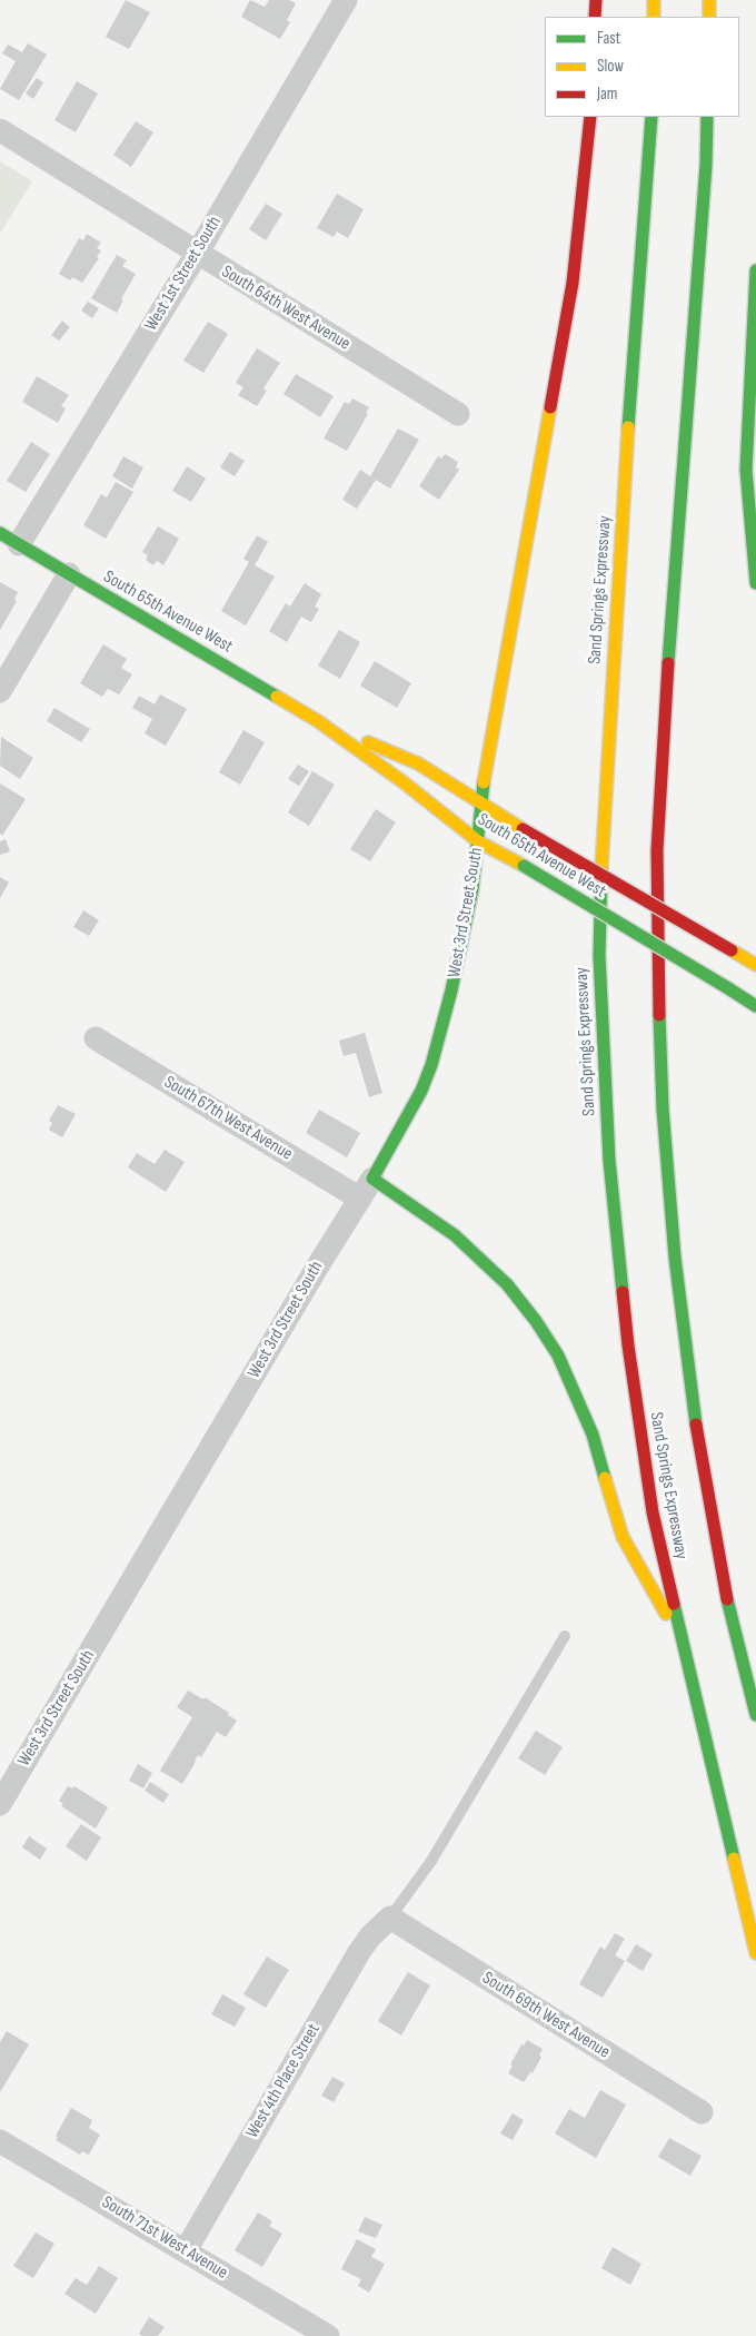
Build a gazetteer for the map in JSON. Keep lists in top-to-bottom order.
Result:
{
  "streets": {
    "main road": ["Sand Springs Expressway", "South 65th Avenue West", "West 3rd Street South"],
    "street": [
      "West 1st Street South",
      "South 64th West Avenue",
      "South 67th West Avenue",
      "South 69th West Avenue",
      "West 4th Place Street",
      "South 71st West Avenue"
    ]
  },
  "crossings": [
    ["West 1st Street South", "South 64th West Avenue"],
    ["West 1st Street South", "South 65th Avenue West"],
    ["South 65th Avenue West", "West 3rd Street South"],
    ["West 3rd Street South", "South 67th West Avenue"],
    ["South 69th West Avenue", "West 4th Place Street"],
    ["West 4th Place Street", "South 71st West Avenue"]
  ],
  "legend": ["Fast", "Slow", "Jam"]
}
